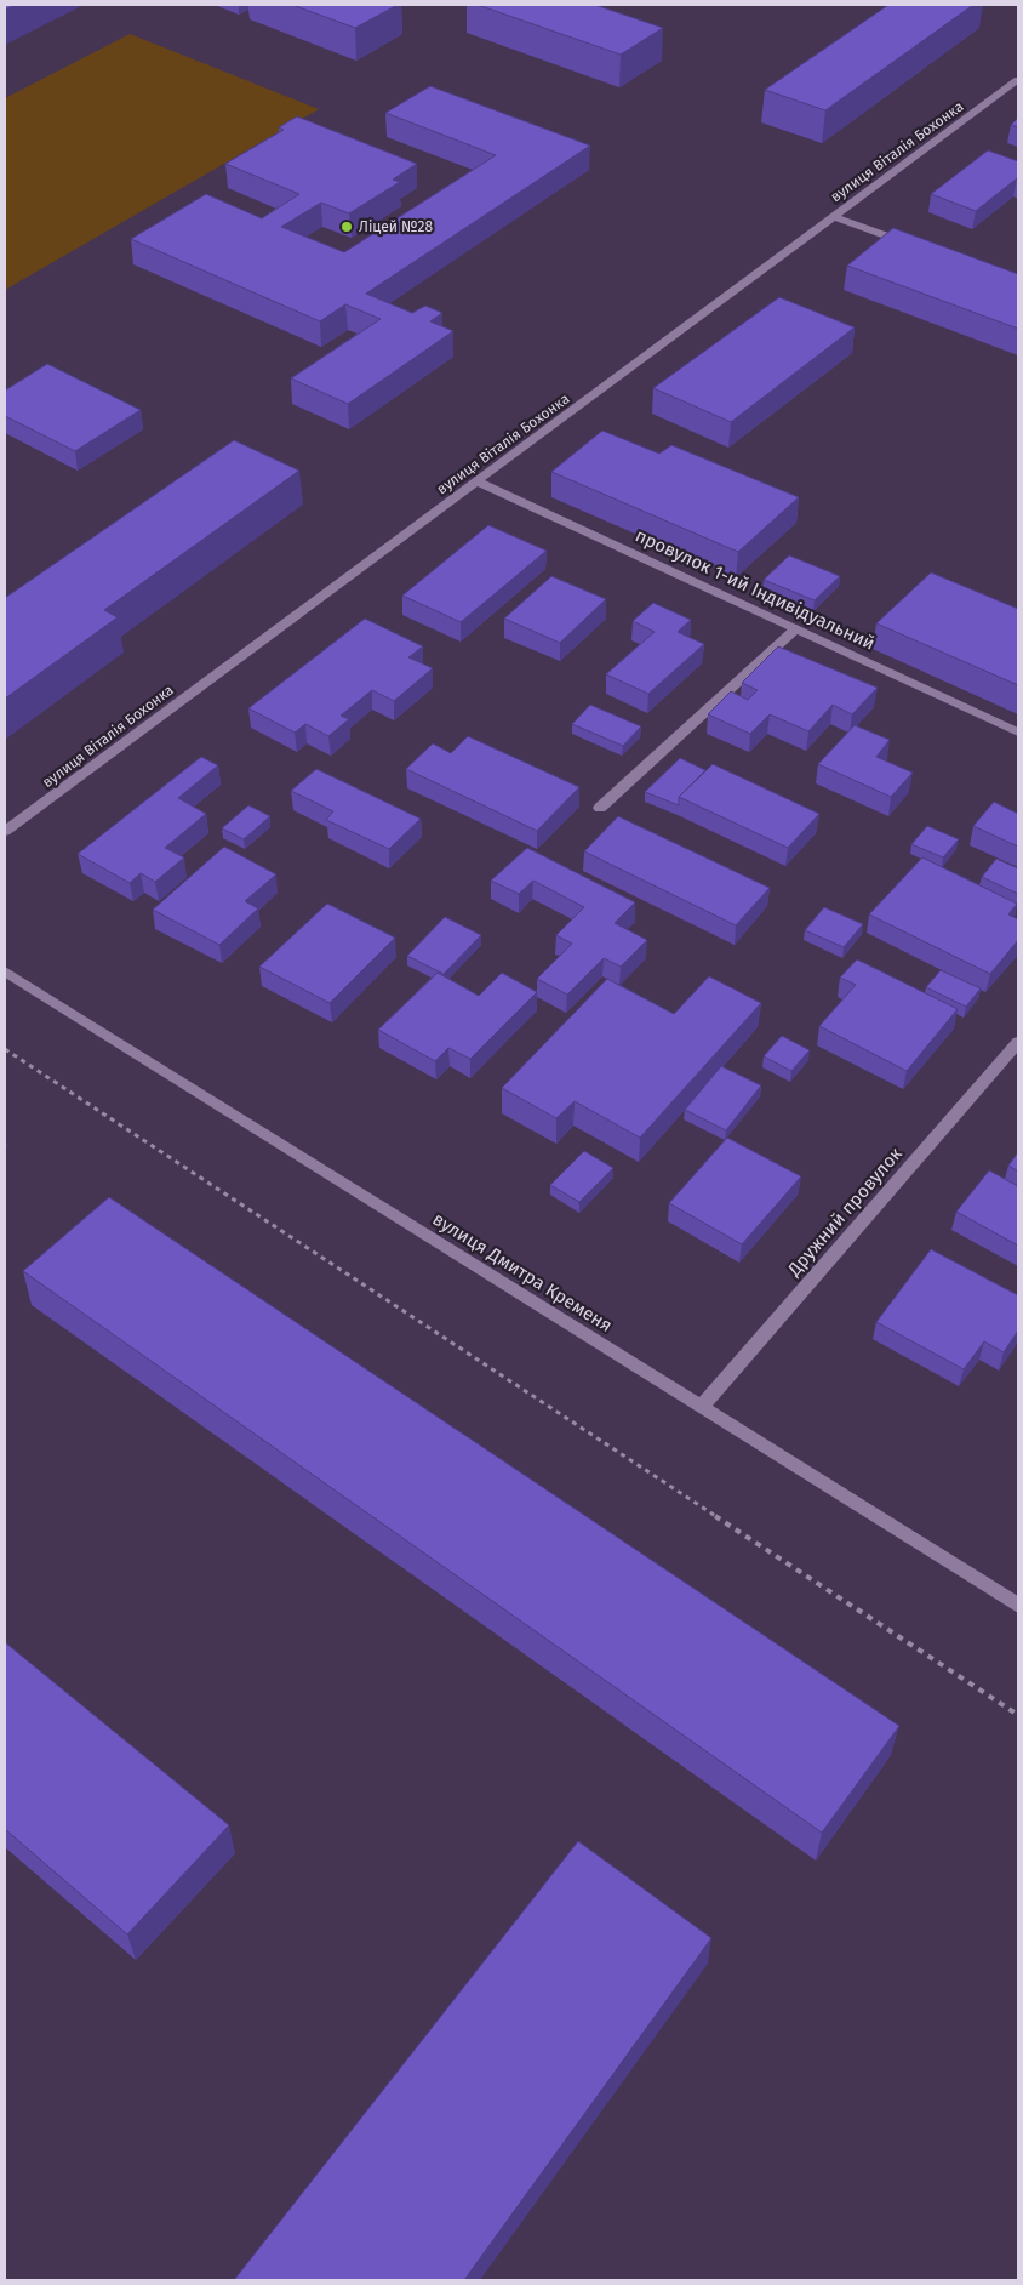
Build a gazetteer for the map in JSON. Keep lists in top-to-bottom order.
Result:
{
  "streets": {
    "street": [
      "вулиця Віталія Бохонка",
      "провулок 1-ий Індивідуальний",
      "Дружний провулок",
      "вулиця Дмитра Кременя"
    ]
  },
  "crossings": [
    ["вулиця Віталія Бохонка", "провулок 1-ий Індивідуальний"],
    ["Дружний провулок", "вулиця Дмитра Кременя"]
  ],
  "places": ["Ліцей №28"]
}
